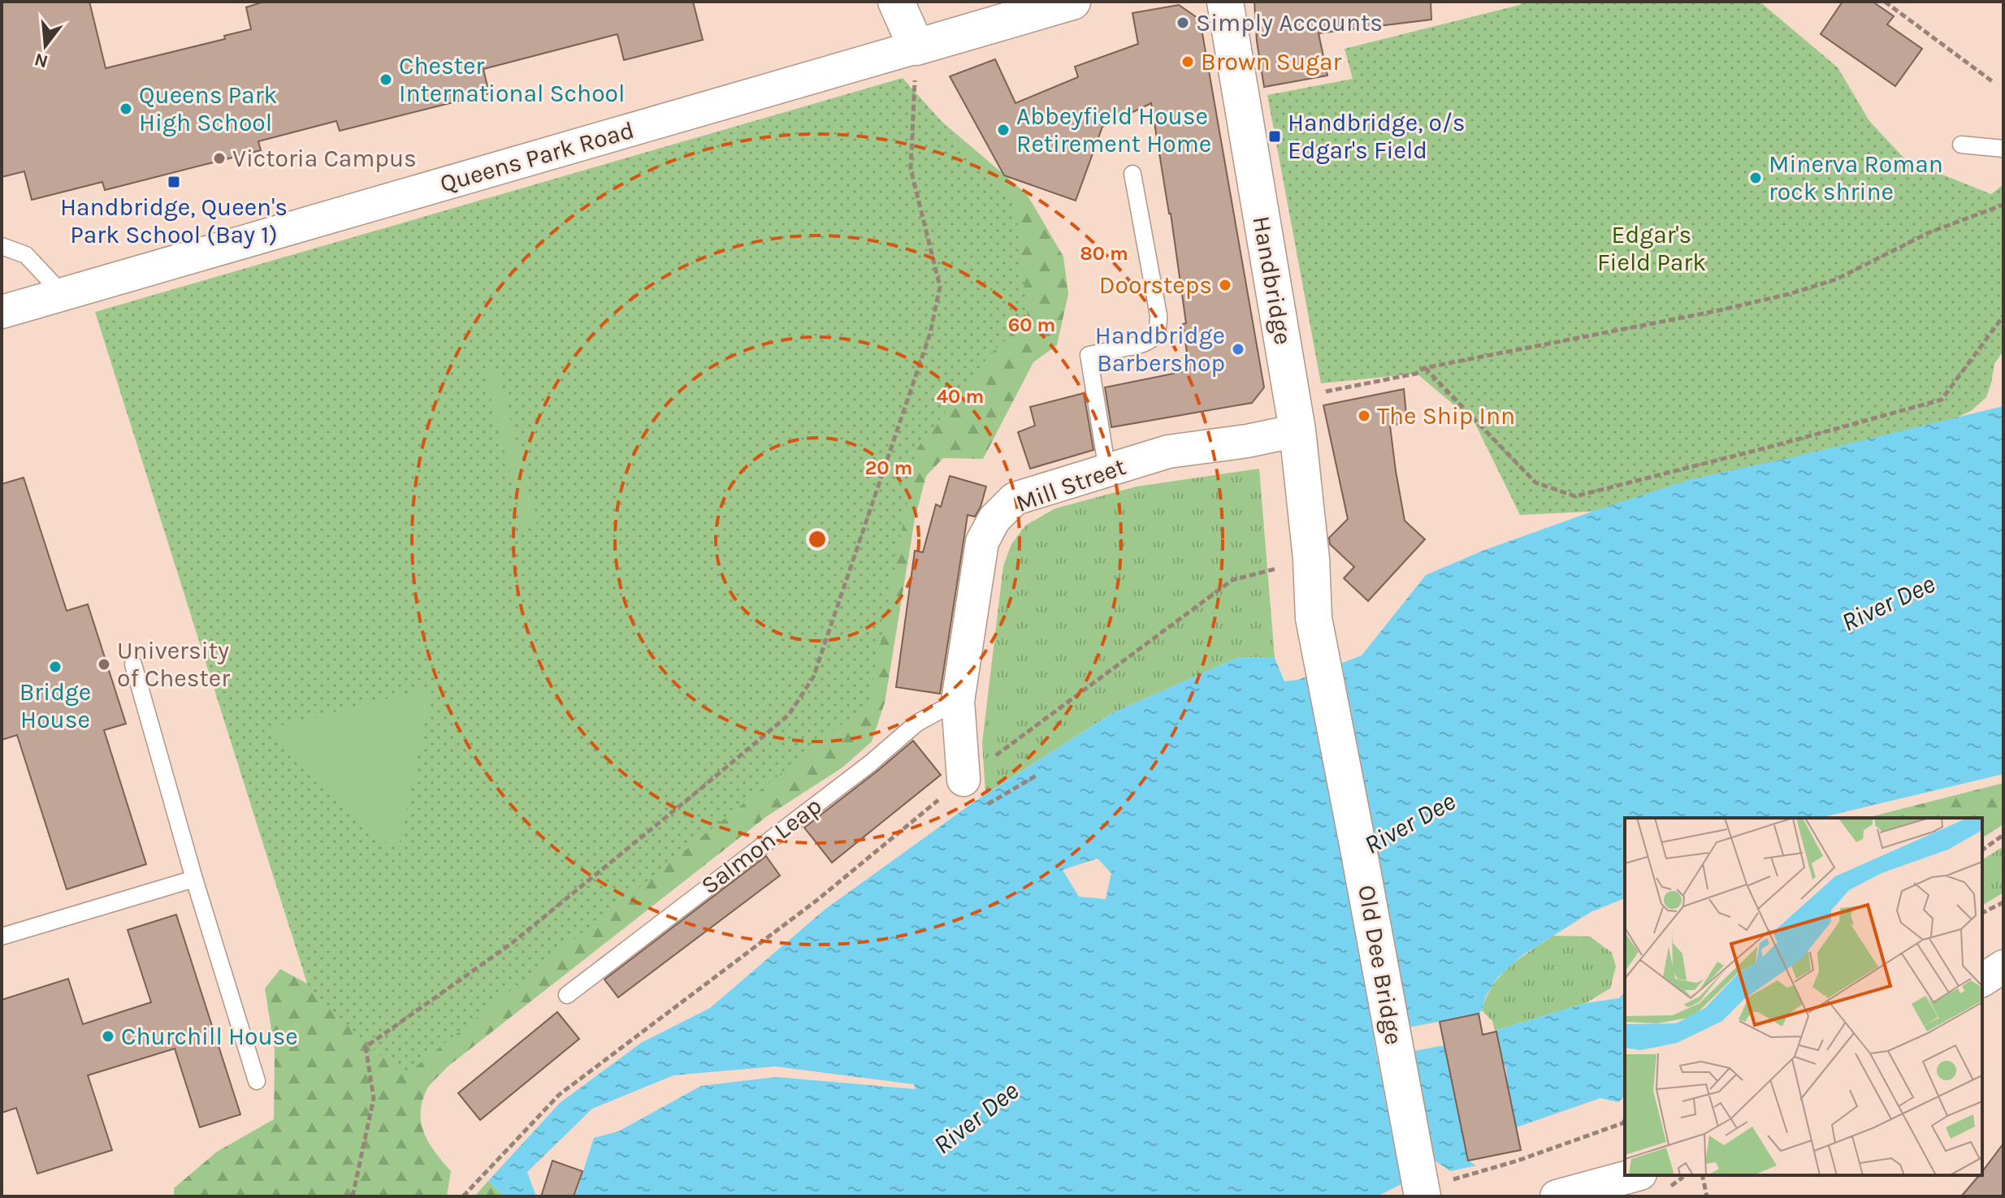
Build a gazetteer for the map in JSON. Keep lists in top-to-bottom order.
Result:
{
  "streets": {
    "street": [
      "Queens Park Road",
      "Handbridge",
      "Mill Street",
      "Old Dee Bridge"
    ],
    "lane": ["Salmon Leap"]
  },
  "crossings": [
    ["Handbridge", "Mill Street"],
    ["Handbridge", "Old Dee Bridge"],
    ["Mill Street", "Salmon Leap"]
  ],
  "water": ["River Dee"],
  "parks": ["Edgar's Field Park"],
  "places": {
    "other": [
      "Simply Accounts",
      "Brown Sugar",
      "Chester International School",
      "Queens Park High School",
      "Abbeyfield House Retirement Home",
      "Victoria Campus",
      "Minerva Roman rock shrine",
      "Doorsteps",
      "Handbridge Barbershop",
      "The Ship Inn",
      "University of Chester",
      "Bridge House",
      "Churchill House"
    ],
    "transit": ["Handbridge, o/s Edgar's Field", "Handbridge, Queen's Park School (Bay 1)"]
  },
  "north": "bottom",
  "rings": [
    "80 m",
    "60 m",
    "40 m",
    "20 m"
  ]
}
